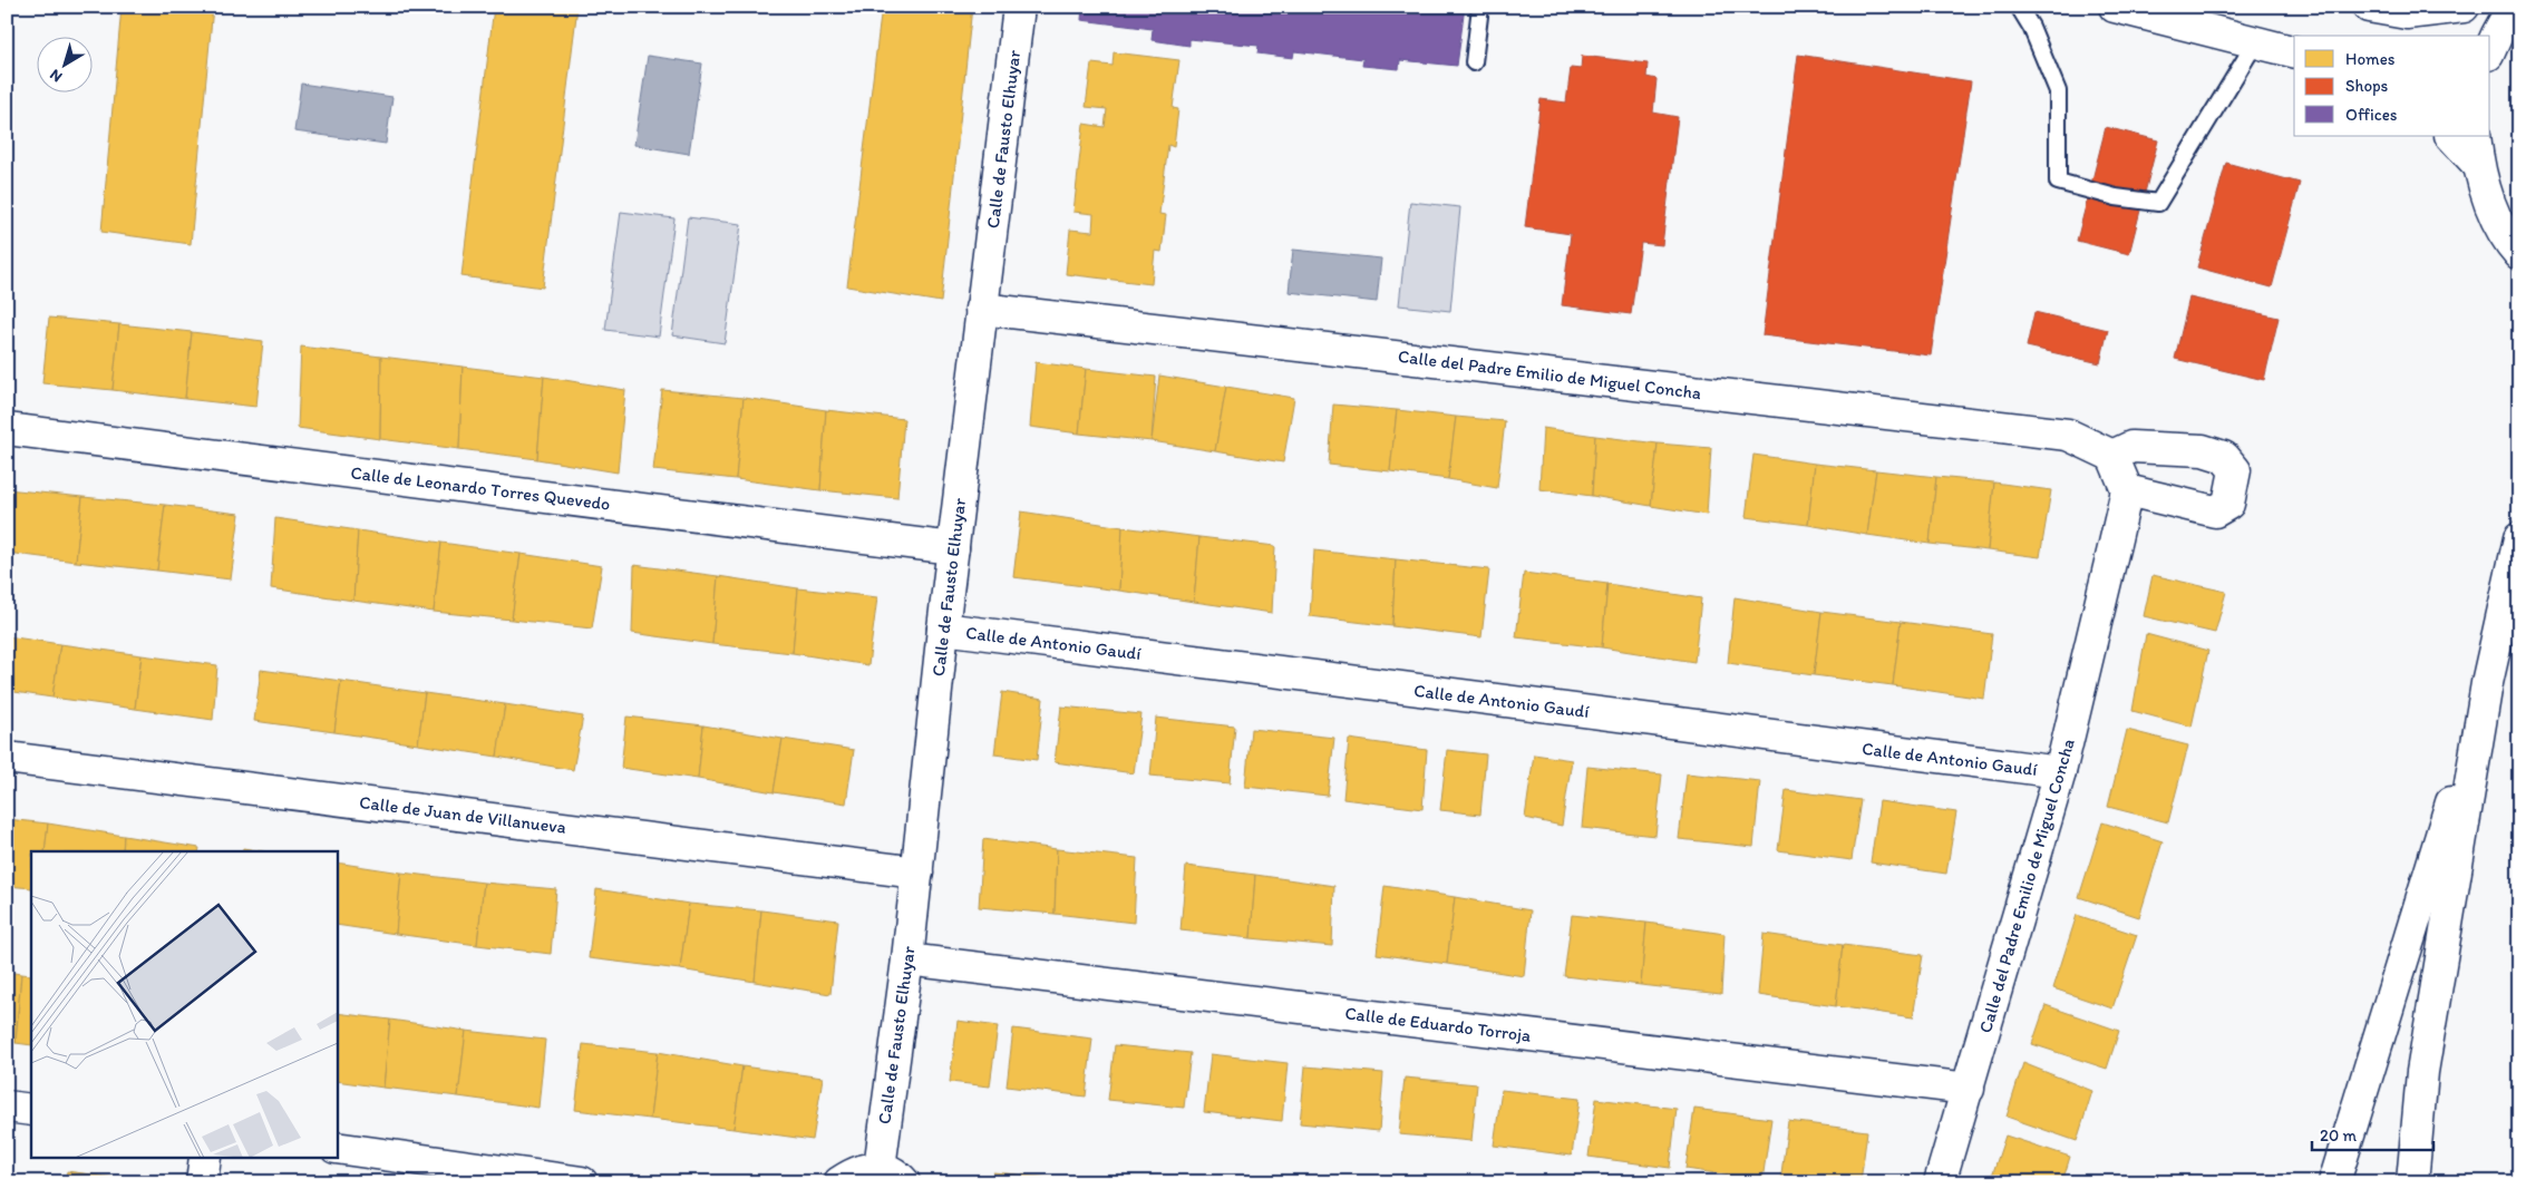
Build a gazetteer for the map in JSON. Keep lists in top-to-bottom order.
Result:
{
  "streets": {
    "street": [
      "Calle de Fausto Elhuyar",
      "Calle del Padre Emilio de Miguel Concha",
      "Calle de Leonardo Torres Quevedo",
      "Calle de Antonio Gaudí",
      "Calle de Juan de Villanueva",
      "Calle de Eduardo Torroja"
    ]
  },
  "crossings": [
    ["Calle de Fausto Elhuyar", "Calle del Padre Emilio de Miguel Concha"],
    ["Calle de Fausto Elhuyar", "Calle de Leonardo Torres Quevedo"],
    ["Calle de Fausto Elhuyar", "Calle de Antonio Gaudí"],
    ["Calle de Fausto Elhuyar", "Calle de Juan de Villanueva"],
    ["Calle de Fausto Elhuyar", "Calle de Eduardo Torroja"],
    ["Calle del Padre Emilio de Miguel Concha", "Calle de Antonio Gaudí"],
    ["Calle del Padre Emilio de Miguel Concha", "Calle de Eduardo Torroja"]
  ],
  "legend": ["Homes", "Shops", "Offices"],
  "scale_bar": "20 m",
  "north": "bottom left"
}
